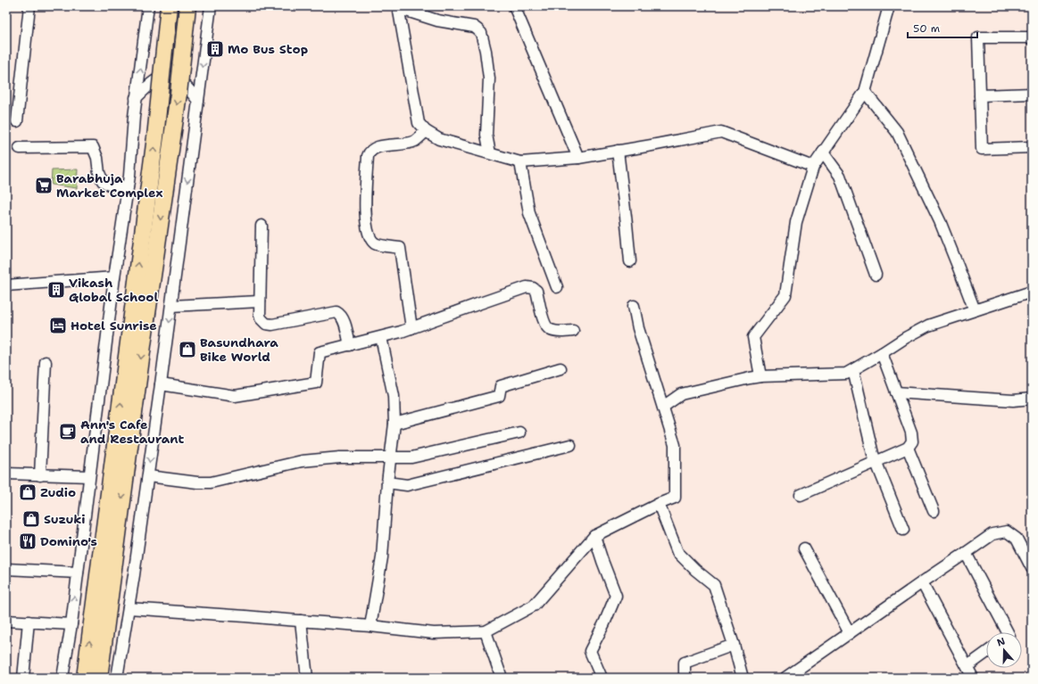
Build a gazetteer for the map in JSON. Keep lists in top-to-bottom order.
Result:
{
  "places": {
    "building": ["Mo Bus Stop", "Vikash Global School"],
    "supermarket": ["Barabhuja Market Complex"],
    "hotel": ["Hotel Sunrise"],
    "shop": ["Basundhara Bike World", "Zudio", "Suzuki"],
    "cafe": ["Ann's Cafe and Restaurant"],
    "restaurant": ["Domino's"]
  },
  "scale_bar": "50 m",
  "north": "top"
}
